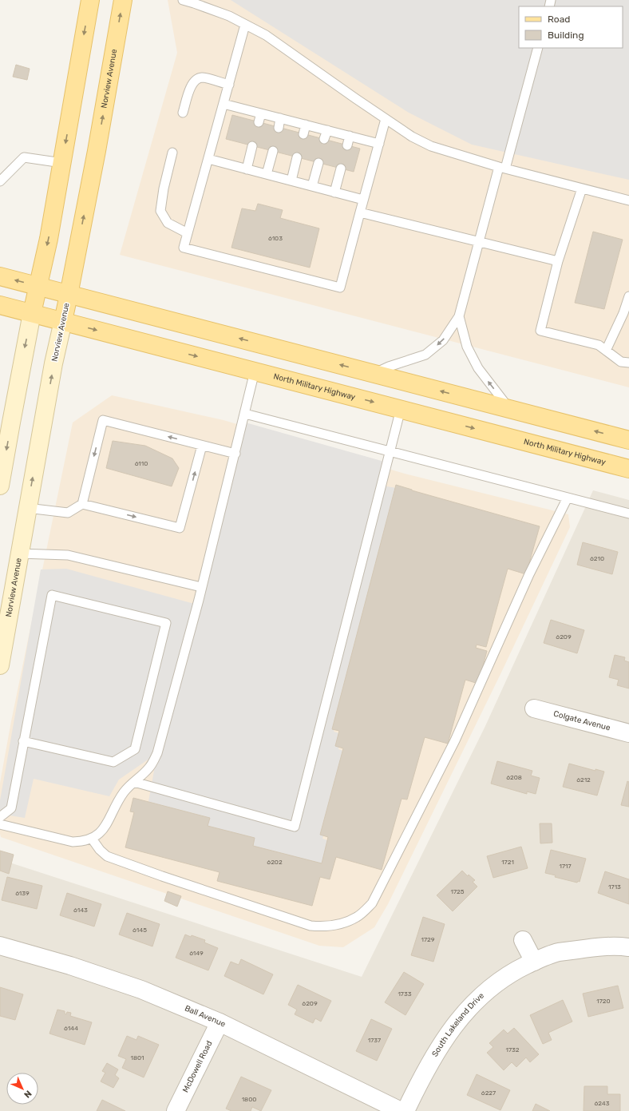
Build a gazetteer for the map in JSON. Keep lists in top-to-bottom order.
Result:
{
  "streets": {
    "main road": ["Norview Avenue", "North Military Highway"],
    "street": [
      "Colgate Avenue",
      "Ball Avenue",
      "South Lakeland Drive",
      "McDowell Road"
    ]
  },
  "crossings": [
    ["Norview Avenue", "North Military Highway"],
    ["Ball Avenue", "McDowell Road"]
  ],
  "house_numbers": [
    "6103",
    "6110",
    "6210",
    "6209",
    "6208",
    "6212",
    "6202",
    "1721",
    "1717",
    "1713",
    "1725",
    "6139",
    "6143",
    "6145",
    "1729",
    "6149",
    "1733",
    "1720",
    "6209",
    "6144",
    "1737",
    "1732",
    "1801",
    "6227",
    "1800",
    "6243"
  ],
  "legend": ["Road", "Building"],
  "north": "bottom right"
}
